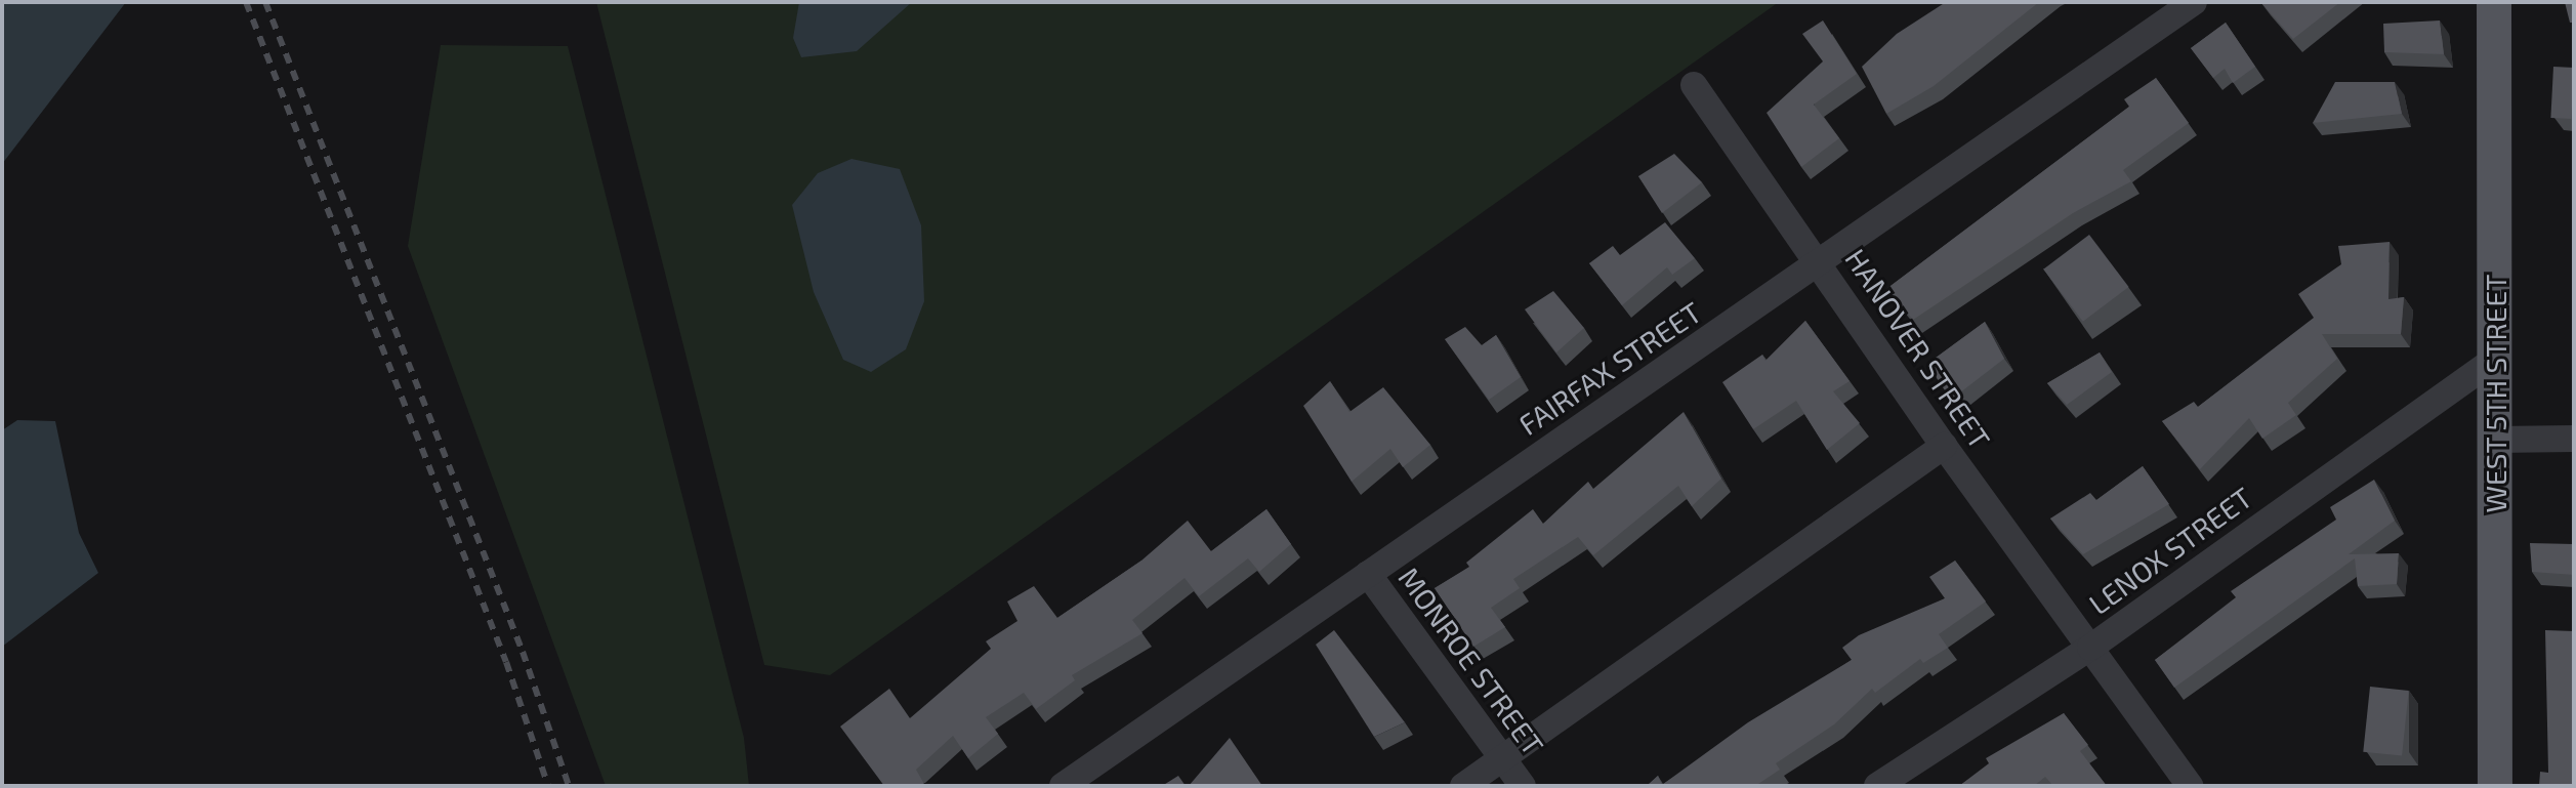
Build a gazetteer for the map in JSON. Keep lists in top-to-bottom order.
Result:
{
  "streets": {
    "main road": ["WEST 5TH STREET"],
    "street": [
      "HANOVER STREET",
      "FAIRFAX STREET",
      "LENOX STREET",
      "MONROE STREET"
    ]
  },
  "crossings": [
    ["HANOVER STREET", "FAIRFAX STREET"],
    ["HANOVER STREET", "LENOX STREET"],
    ["FAIRFAX STREET", "MONROE STREET"],
    ["WEST 5TH STREET", "LENOX STREET"]
  ]
}
